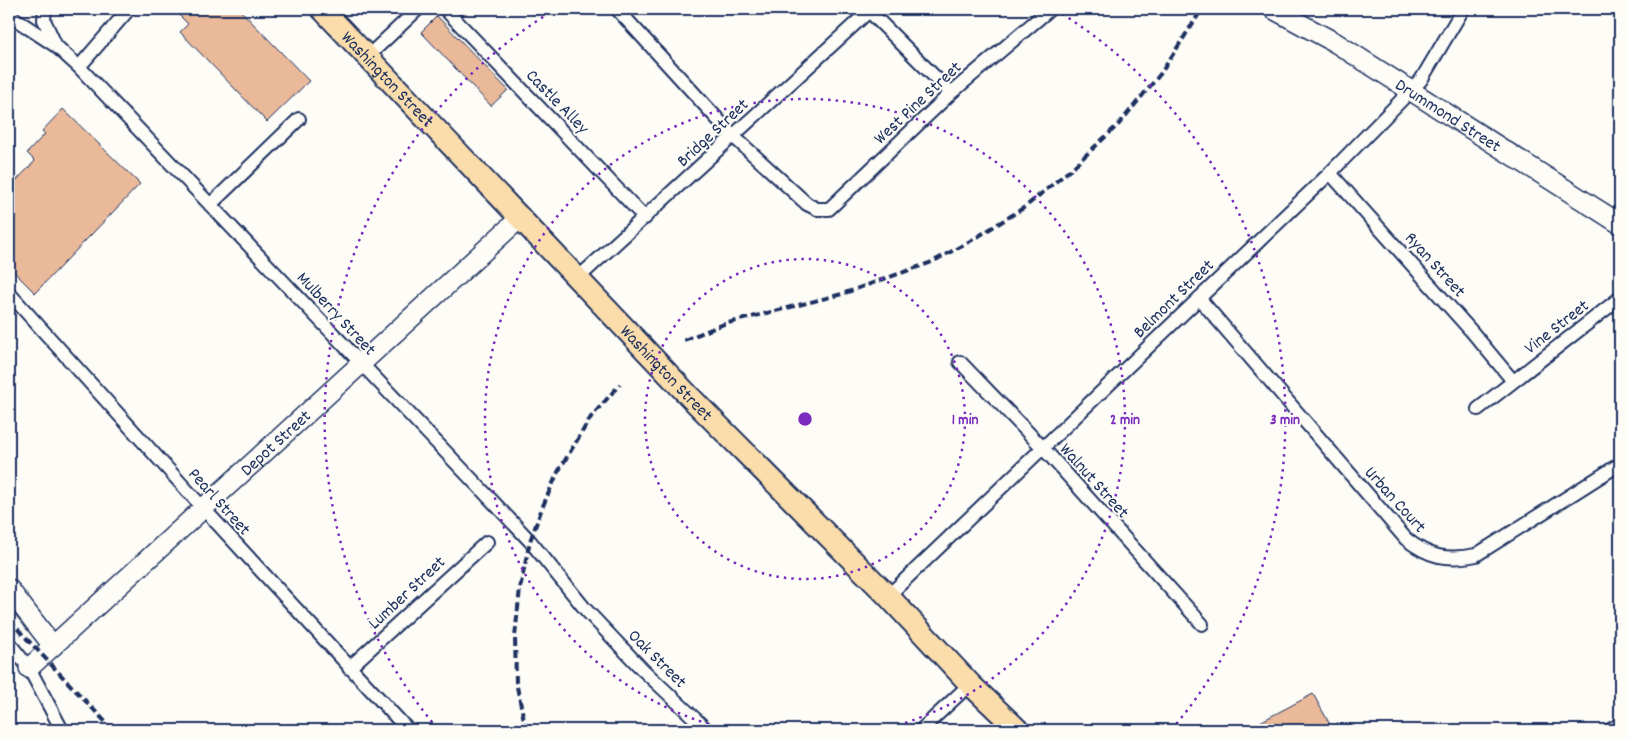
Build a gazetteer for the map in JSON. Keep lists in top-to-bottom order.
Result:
{
  "streets": {
    "main road": ["Washington Street"],
    "street": [
      "Castle Alley",
      "West Pine Street",
      "Drummond Street",
      "Bridge Street",
      "Ryan Street",
      "Belmont Street",
      "Mulberry Street",
      "Vine Street",
      "Depot Street",
      "Walnut Street",
      "Urban Court",
      "Pearl Street",
      "Lumber Street",
      "Oak Street"
    ]
  },
  "crossings": [
    ["Washington Street", "Bridge Street"],
    ["Washington Street", "Belmont Street"],
    ["Washington Street", "Depot Street"],
    ["Castle Alley", "Bridge Street"],
    ["West Pine Street", "Bridge Street"],
    ["Drummond Street", "Belmont Street"],
    ["Ryan Street", "Belmont Street"],
    ["Ryan Street", "Vine Street"],
    ["Belmont Street", "Walnut Street"],
    ["Belmont Street", "Urban Court"],
    ["Mulberry Street", "Depot Street"],
    ["Mulberry Street", "Oak Street"],
    ["Depot Street", "Pearl Street"],
    ["Pearl Street", "Lumber Street"]
  ],
  "rings": ["1 min", "2 min", "3 min"]
}
